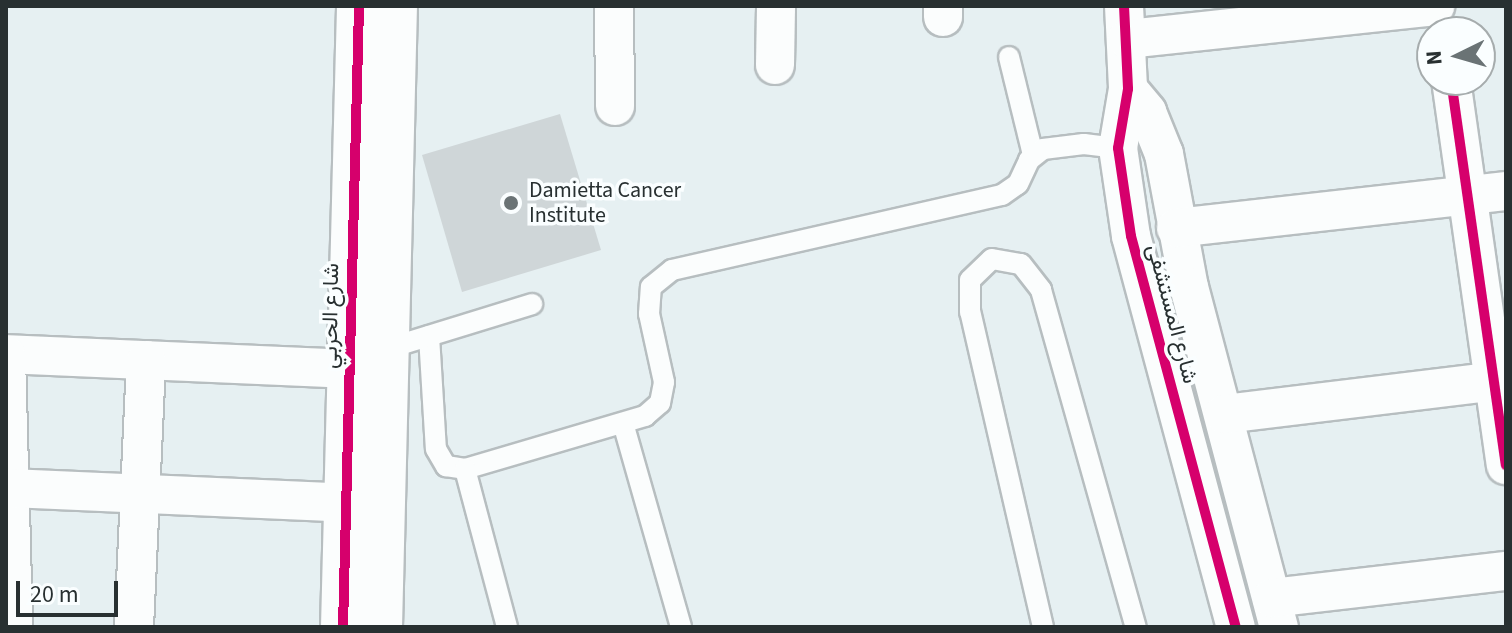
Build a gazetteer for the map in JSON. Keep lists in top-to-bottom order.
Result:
{
  "streets": {
    "street": ["شارع المستشفى", "شارع الحربي"]
  },
  "places": ["Damietta Cancer Institute"],
  "scale_bar": "20 m",
  "north": "left"
}
